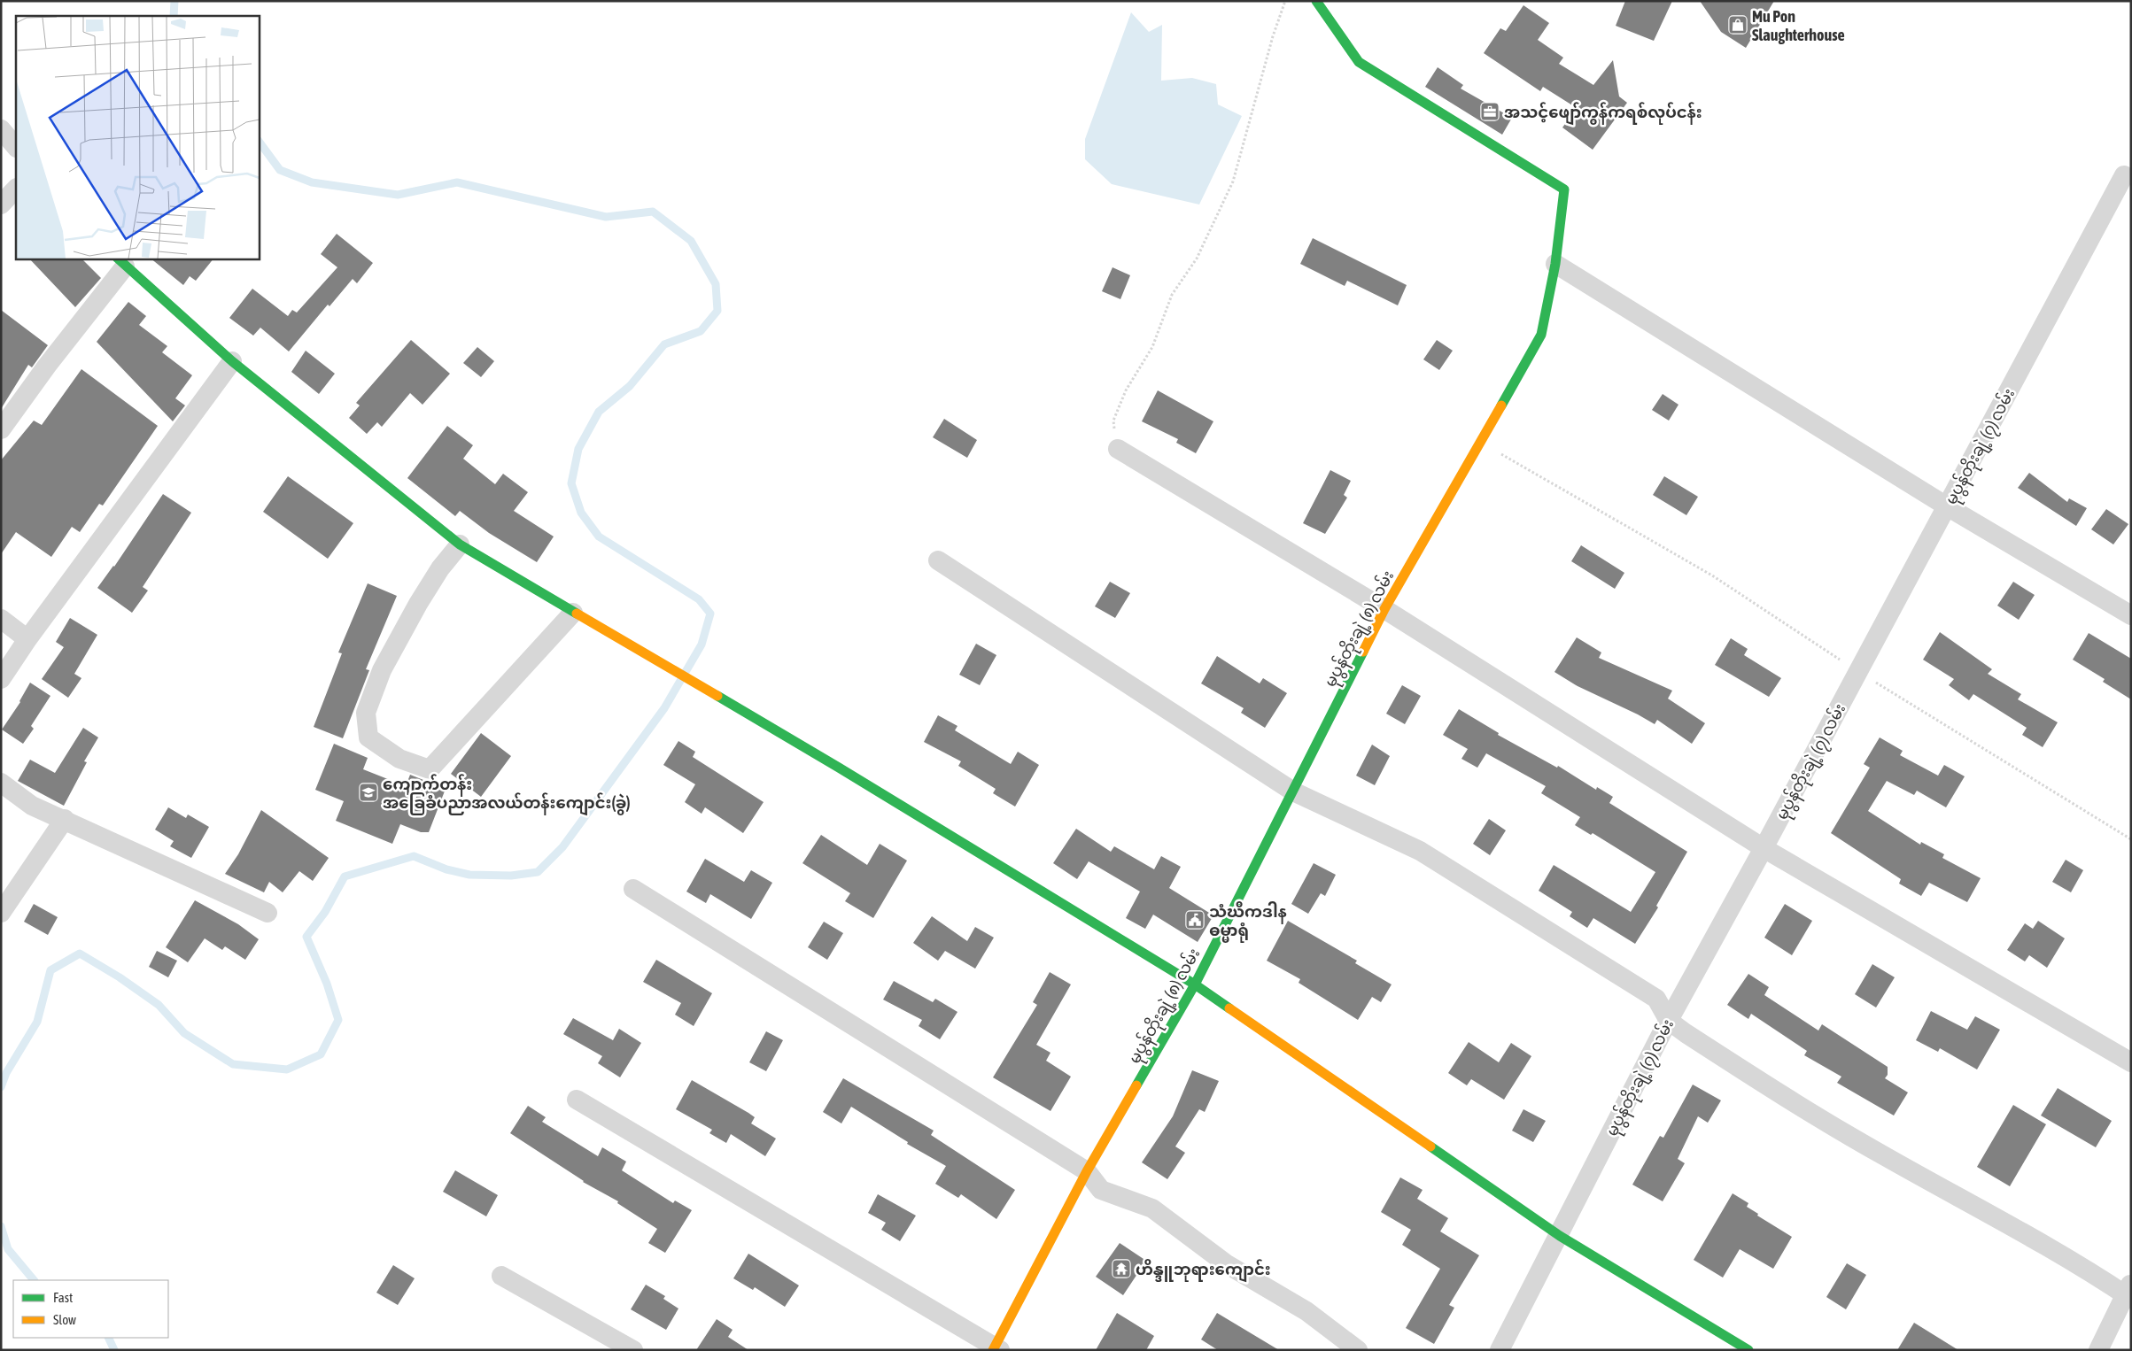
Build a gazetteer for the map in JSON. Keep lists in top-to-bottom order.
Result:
{
  "streets": {
    "street": ["မုပွန်တိုးချဲ့ (၇) လမ်း", "မုပွန်တိုးချဲ့ (၈) လမ်း"]
  },
  "places": {
    "shop": ["Mu Pon Slaughterhouse"],
    "office": ["အသင့်ဖျော်ကွန်ကရစ်လုပ်ငန်း"],
    "school or university": ["ကျောက်တန်း အခြေခံပညာအလယ်တန်းကျောင်း(ခွဲ)"],
    "public building": ["သံဃိကဒါန ဓမ္မာရုံ"],
    "temple": ["ဟိန္ဒူဘုရားကျောင်း"]
  },
  "legend": ["Fast", "Slow"]
}
